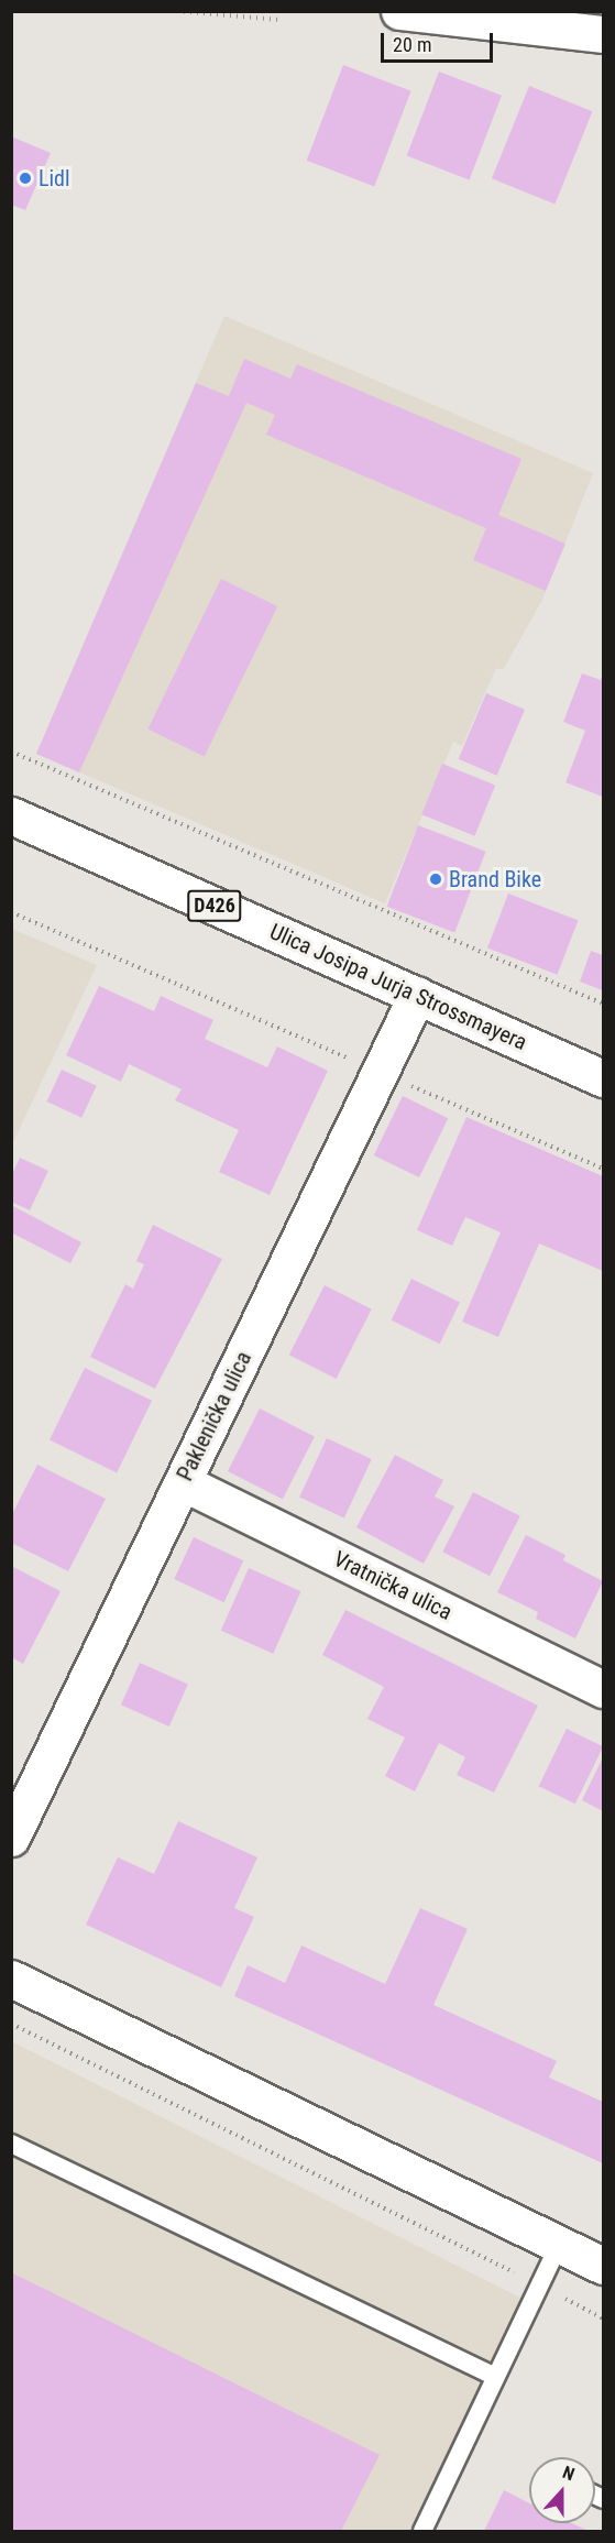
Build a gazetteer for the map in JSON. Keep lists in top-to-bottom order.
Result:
{
  "streets": {
    "street": [
      "D426",
      "Ulica Josipa Jurja Strossmayera",
      "Paklenička ulica",
      "Vratnička ulica"
    ]
  },
  "crossings": [
    ["Ulica Josipa Jurja Strossmayera", "Paklenička ulica"],
    ["Paklenička ulica", "Vratnička ulica"]
  ],
  "places": ["Lidl", "Brand Bike"],
  "scale_bar": "20 m",
  "north": "top"
}
